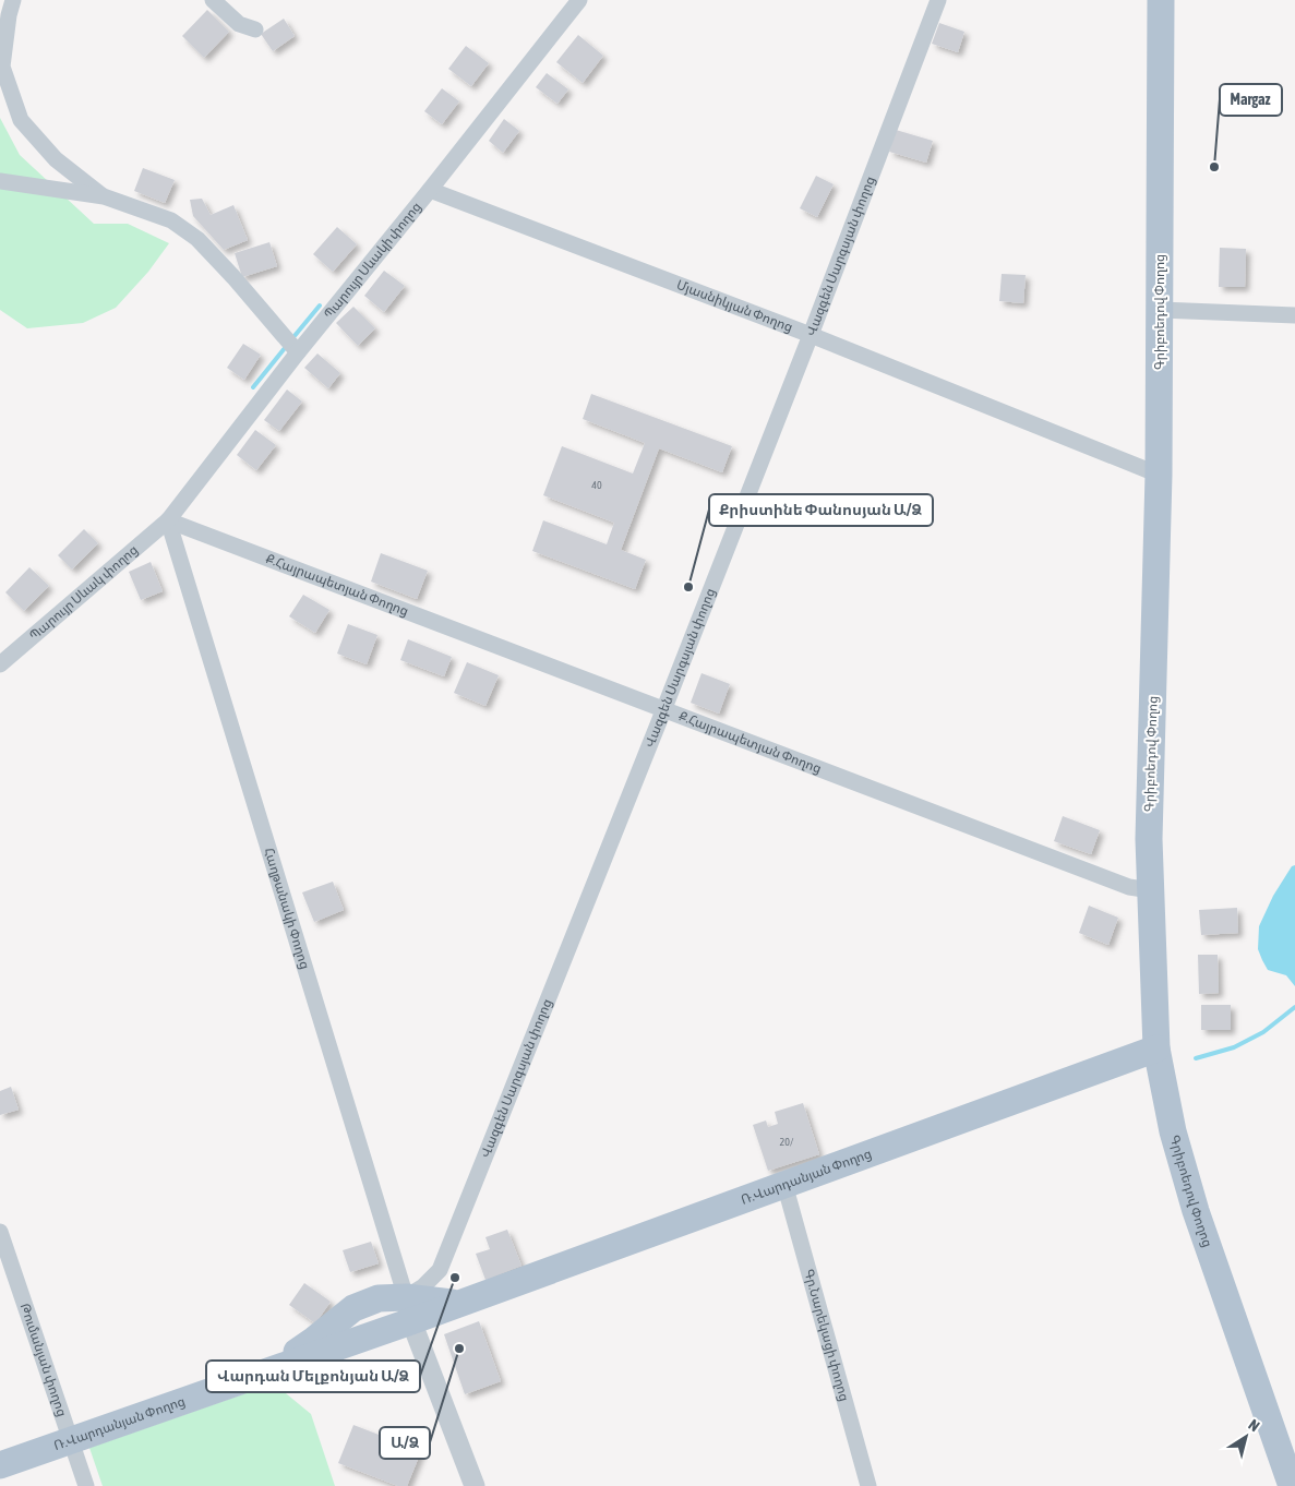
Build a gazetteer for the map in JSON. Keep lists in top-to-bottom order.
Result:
{
  "streets": {
    "main road": ["Գրիբոեդով Փողոց", "Ռ.Վարդանյան Փողոց"],
    "street": [
      "Վազգեն Սարգսյան փողոց",
      "Պարույր Սևակի փողոց",
      "Մյասնիկյան Փողոց",
      "Ք.Հայրապետյան Փողոց",
      "Պարույր Սևակ փողոց",
      "Հաղթանակի Փողոց",
      "Գր.Նարեկացի փողոց",
      "Թումանյան փողոց"
    ]
  },
  "crossings": [
    ["Վազգեն Սարգսյան փողոց", "Մյասնիկյան Փողոց"],
    ["Վազգեն Սարգսյան փողոց", "Ք.Հայրապետյան Փողոց"],
    ["Վազգեն Սարգսյան փողոց", "Հաղթանակի Փողոց"],
    ["Վազգեն Սարգսյան փողոց", "Ռ.Վարդանյան Փողոց"],
    ["Պարույր Սևակի փողոց", "Մյասնիկյան Փողոց"],
    ["Պարույր Սևակի փողոց", "Ք.Հայրապետյան Փողոց"],
    ["Պարույր Սևակի փողոց", "Պարույր Սևակ փողոց"],
    ["Պարույր Սևակի փողոց", "Հաղթանակի Փողոց"],
    ["Մյասնիկյան Փողոց", "Գրիբոեդով Փողոց"],
    ["Գրիբոեդով Փողոց", "Ք.Հայրապետյան Փողոց"],
    ["Գրիբոեդով Փողոց", "Ռ.Վարդանյան Փողոց"],
    ["Ք.Հայրապետյան Փողոց", "Պարույր Սևակ փողոց"],
    ["Ք.Հայրապետյան Փողոց", "Հաղթանակի Փողոց"],
    ["Պարույր Սևակ փողոց", "Հաղթանակի Փողոց"],
    ["Հաղթանակի Փողոց", "Ռ.Վարդանյան Փողոց"],
    ["Ռ.Վարդանյան Փողոց", "Գր.Նարեկացի փողոց"],
    ["Ռ.Վարդանյան Փողոց", "Թումանյան փողոց"]
  ],
  "places": [
    "Margaz",
    "Քրիստինե Փանոսյան Ա/Ձ",
    "Վարդան Մելքոնյան Ա/Ձ",
    "Ա/Ձ"
  ],
  "house_numbers": ["40", "20/"],
  "north": "top right"
}
